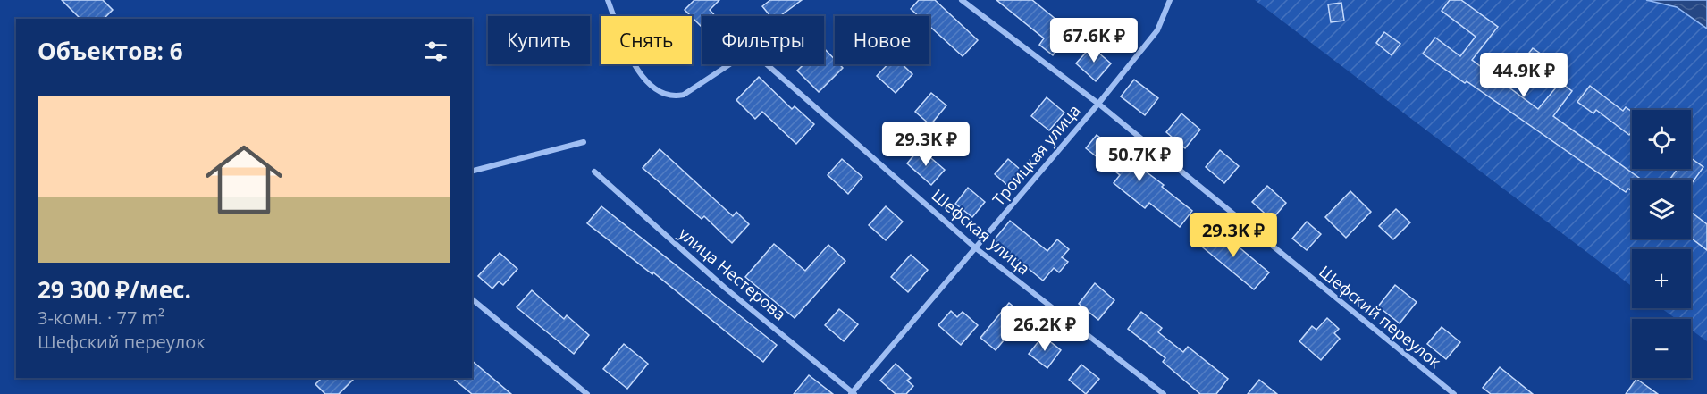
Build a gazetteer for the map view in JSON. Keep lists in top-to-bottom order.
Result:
{
  "streets": {
    "street": [
      "Троицкая улица",
      "Шефская улица",
      "улица Нестерова",
      "Шефский переулок"
    ]
  },
  "crossings": [
    ["Троицкая улица", "Шефская улица"],
    ["Троицкая улица", "улица Нестерова"],
    ["Троицкая улица", "Шефский переулок"]
  ],
  "page": {
    "chip": [
      "Купить",
      "Снять",
      "Фильтры",
      "Новое"
    ],
    "price": [
      "67.6K ₽",
      "44.9K ₽",
      "29.3K ₽",
      "50.7K ₽",
      "29.3K ₽",
      "26.2K ₽"
    ],
    "heading": "Объектов: 6",
    "list": [
      {
        "name": "29 300 ₽/мес.",
        "note": "3-комн. · 77 m² · Шефский переулок"
      }
    ],
    "map_buttons": ["+", "−"]
  }
}
